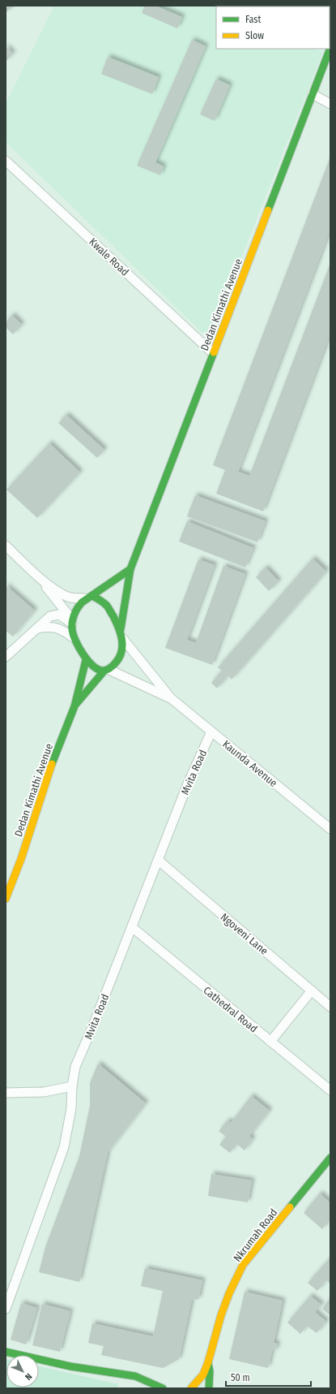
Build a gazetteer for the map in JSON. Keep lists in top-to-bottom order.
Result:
{
  "streets": {
    "street": [
      "Kwale Road",
      "Dedan Kimathi Avenue",
      "Kaunda Avenue",
      "Mvita Road",
      "Ngoveni Lane",
      "Cathedral Road",
      "Nkrumah Road"
    ]
  },
  "crossings": [
    ["Kwale Road", "Dedan Kimathi Avenue"],
    ["Kaunda Avenue", "Mvita Road"],
    ["Mvita Road", "Ngoveni Lane"],
    ["Mvita Road", "Cathedral Road"]
  ],
  "legend": ["Fast", "Slow"],
  "scale_bar": "50 m",
  "north": "bottom right"
}
